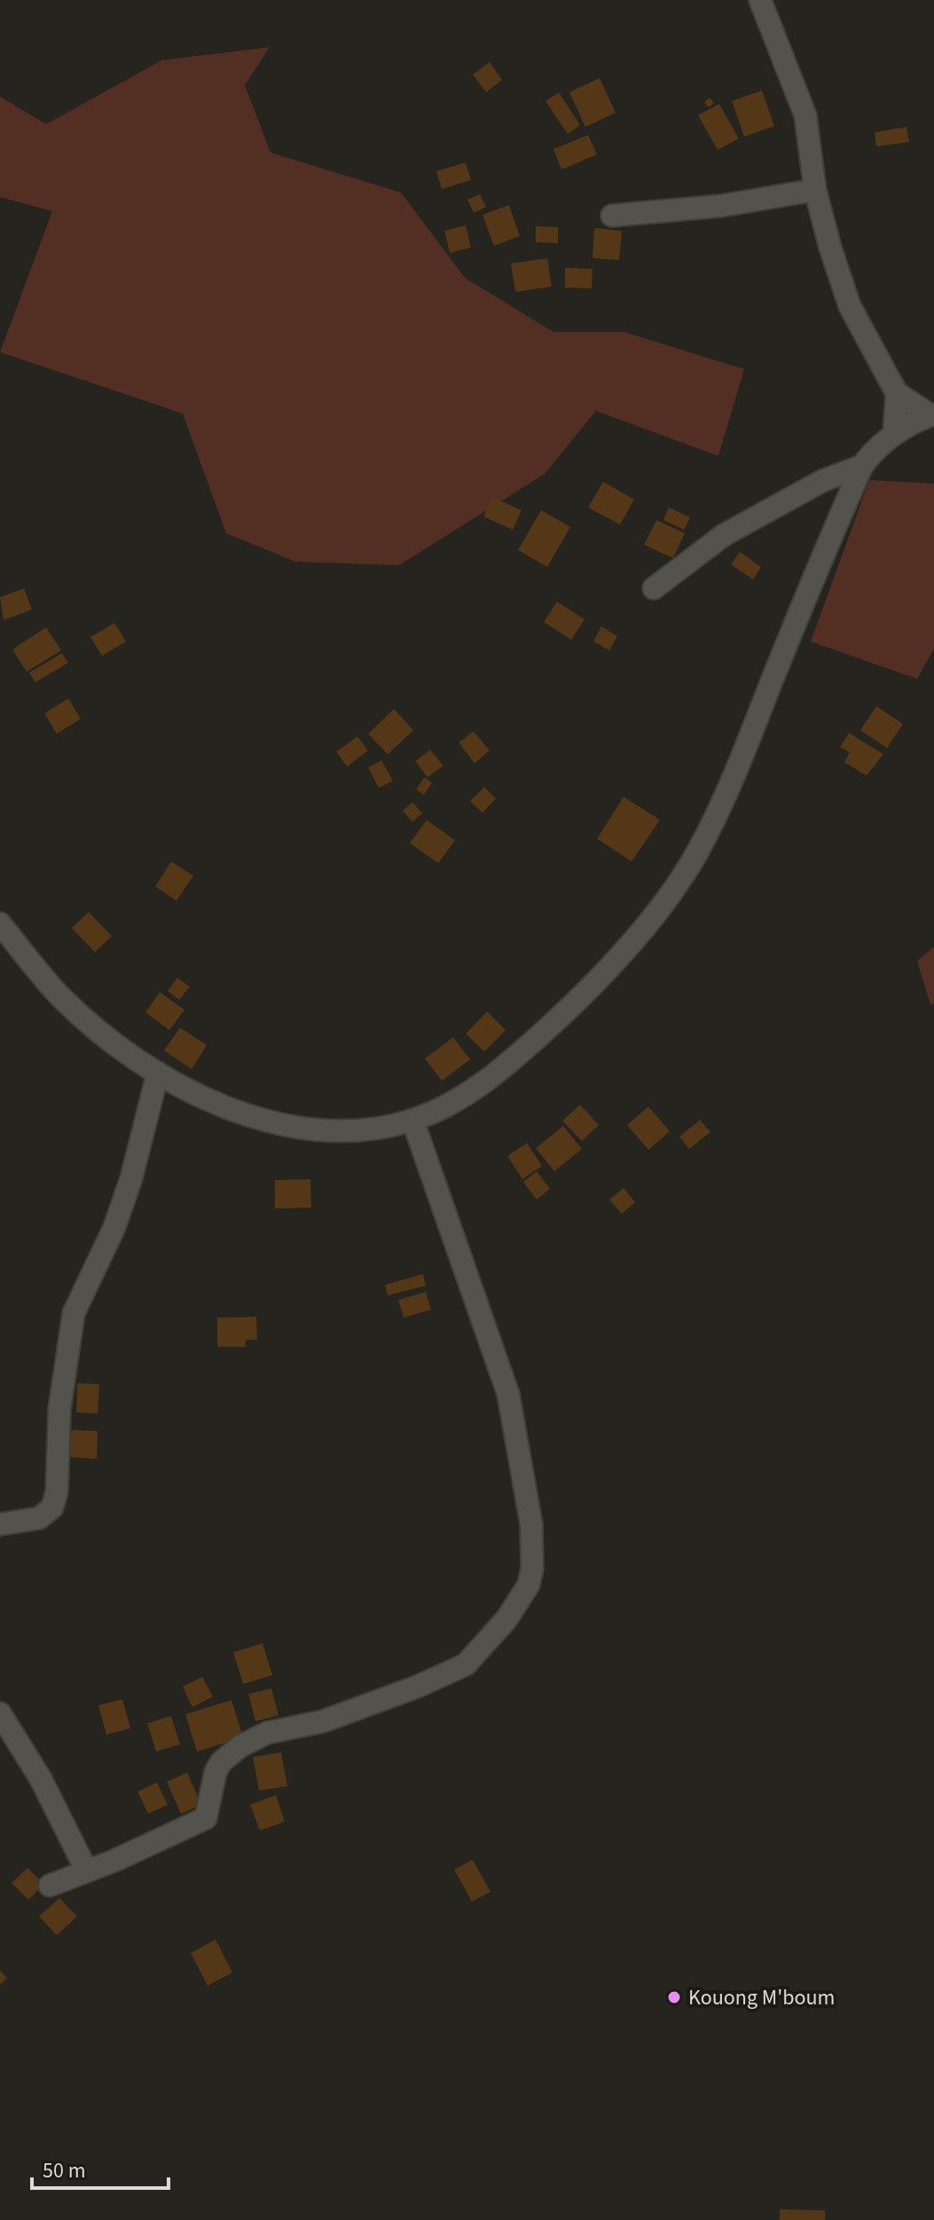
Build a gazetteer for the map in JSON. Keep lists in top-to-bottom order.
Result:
{
  "places": ["Kouong M'boum"],
  "scale_bar": "50 m"
}
